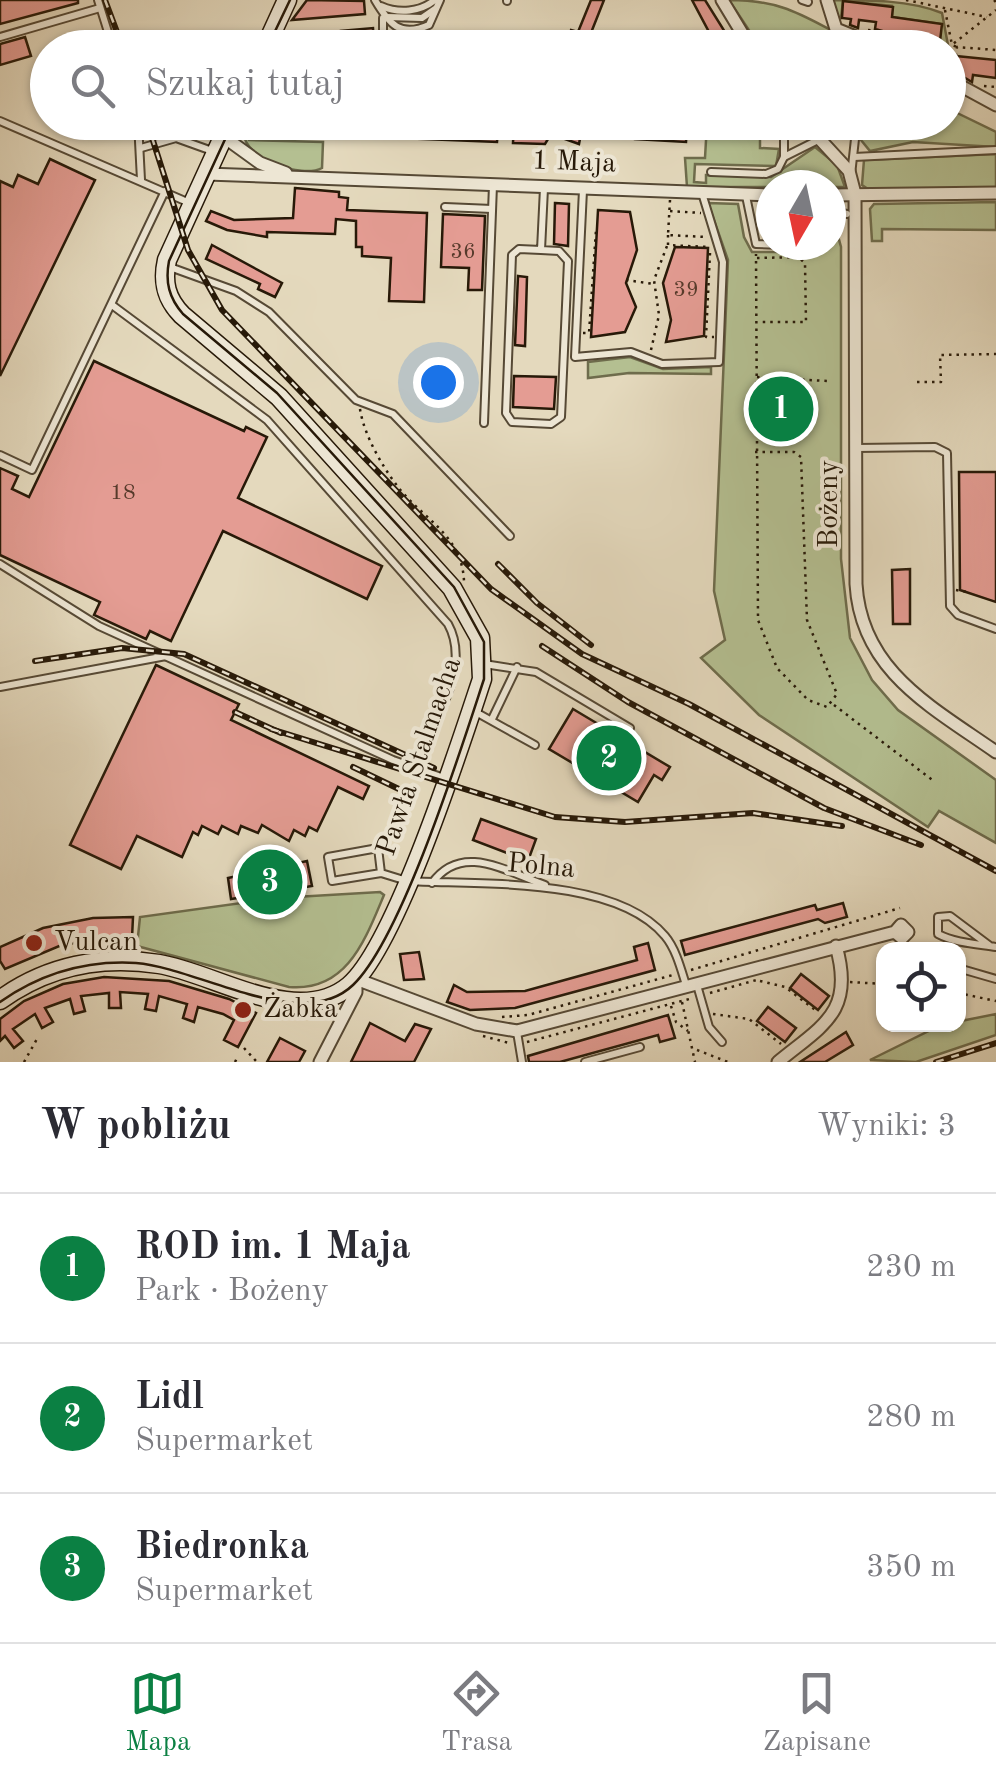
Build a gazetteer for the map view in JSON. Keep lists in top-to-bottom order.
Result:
{
  "streets": {
    "street": ["1 Maja", "Bożeny", "Pawła Stalmacha"],
    "lane": ["Polna"]
  },
  "crossings": [
    ["Pawła Stalmacha", "Polna"]
  ],
  "places": ["Vulcan", "Żabka"],
  "house_numbers": ["36", "39", "18"],
  "north": "bottom",
  "page": {
    "search": "Szukaj tutaj",
    "pins": ["1", "2", "3"],
    "heading": ["W pobliżu", "Wyniki: 3"],
    "list": [
      {
        "mark": "1",
        "name": "ROD im. 1 Maja",
        "note": "Park · Bożeny",
        "value": "230 m"
      },
      {
        "mark": "2",
        "name": "Lidl",
        "note": "Supermarket",
        "value": "280 m"
      },
      {
        "mark": "3",
        "name": "Biedronka",
        "note": "Supermarket",
        "value": "350 m"
      }
    ],
    "nav": ["Mapa", "Trasa", "Zapisane"]
  }
}
